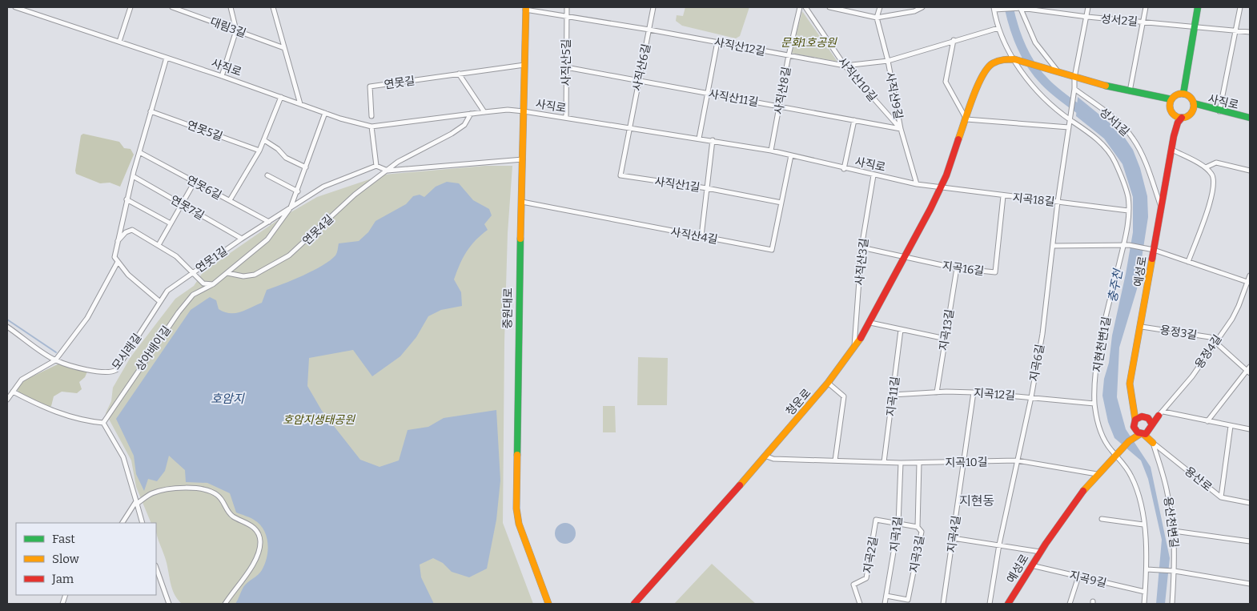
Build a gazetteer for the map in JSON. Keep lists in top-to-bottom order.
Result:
{
  "streets": {
    "street": [
      "성서2길",
      "대림3길",
      "사직산12길",
      "사직산5길",
      "사직로",
      "사직산6길",
      "사직산10길",
      "연못길",
      "사직산8길",
      "사직산9길",
      "사직산11길",
      "성서1길",
      "연못5길",
      "사직산1길",
      "연못6길",
      "지곡18길",
      "연못7길",
      "연못4길",
      "사직산4길",
      "연못1길",
      "사직산3길",
      "지곡16길",
      "예성로",
      "중원대로",
      "지곡13길",
      "용정3길",
      "지현천변1길",
      "상아배이길",
      "모시래길",
      "용정4길",
      "지곡6길",
      "지곡12길",
      "지곡11길",
      "청운로",
      "지곡10길",
      "용산로",
      "용산천변길",
      "지곡1길",
      "지곡4길",
      "지곡3길",
      "지곡2길",
      "지곡9길"
    ]
  },
  "crossings": [
    ["성서2길", "지현천변1길"],
    ["성서2길", "지곡6길"],
    ["사직산12길", "사직산5길"],
    ["사직산12길", "사직산6길"],
    ["사직산12길", "사직산10길"],
    ["사직산12길", "사직산8길"],
    ["사직산12길", "사직산9길"],
    ["사직산12길", "중원대로"],
    ["사직산12길", "지현천변1길"],
    ["사직산5길", "사직로"],
    ["사직산5길", "사직산11길"],
    ["사직로", "사직산6길"],
    ["사직로", "사직산8길"],
    ["사직로", "사직산9길"],
    ["사직로", "사직산1길"],
    ["사직로", "지곡18길"],
    ["사직로", "연못4길"],
    ["사직로", "사직산4길"],
    ["사직로", "사직산3길"],
    ["사직로", "중원대로"],
    ["사직로", "청운로"],
    ["사직산6길", "사직산11길"],
    ["사직산6길", "사직산1길"],
    ["사직산10길", "사직산9길"],
    ["사직산10길", "사직산11길"],
    ["연못길", "중원대로"],
    ["사직산8길", "사직산11길"],
    ["사직산9길", "사직산11길"],
    ["성서1길", "예성로"],
    ["성서1길", "지곡6길"],
    ["사직산1길", "사직산4길"],
    ["연못6길", "연못1길"],
    ["지곡18길", "지곡16길"],
    ["지곡18길", "지현천변1길"],
    ["지곡18길", "지곡6길"],
    ["지곡18길", "청운로"],
    ["연못7길", "연못1길"],
    ["사직산4길", "중원대로"],
    ["연못1길", "모시래길"],
    ["사직산3길", "지곡16길"],
    ["사직산3길", "청운로"],
    ["지곡16길", "지곡13길"],
    ["지곡16길", "청운로"],
    ["예성로", "용정3길"],
    ["예성로", "지현천변1길"],
    ["예성로", "지곡10길"],
    ["예성로", "지곡9길"],
    ["지곡13길", "지곡12길"],
    ["용정3길", "용정4길"],
    ["지현천변1길", "지곡6길"],
    ["지현천변1길", "지곡12길"],
    ["지현천변1길", "지곡9길"],
    ["지곡6길", "지곡12길"],
    ["지곡6길", "지곡10길"],
    ["지곡12길", "지곡11길"],
    ["지곡12길", "지곡4길"],
    ["지곡11길", "지곡10길"],
    ["청운로", "지곡10길"],
    ["지곡10길", "지곡1길"],
    ["지곡10길", "지곡4길"],
    ["지곡10길", "지곡3길"],
    ["용산로", "용산천변길"],
    ["지곡1길", "지곡3길"],
    ["지곡1길", "지곡2길"]
  ],
  "districts": ["지현동"],
  "water": ["충주천", "호암지"],
  "parks": ["문화1호공원", "호암지생태공원"],
  "legend": ["Fast", "Slow", "Jam"]
}
